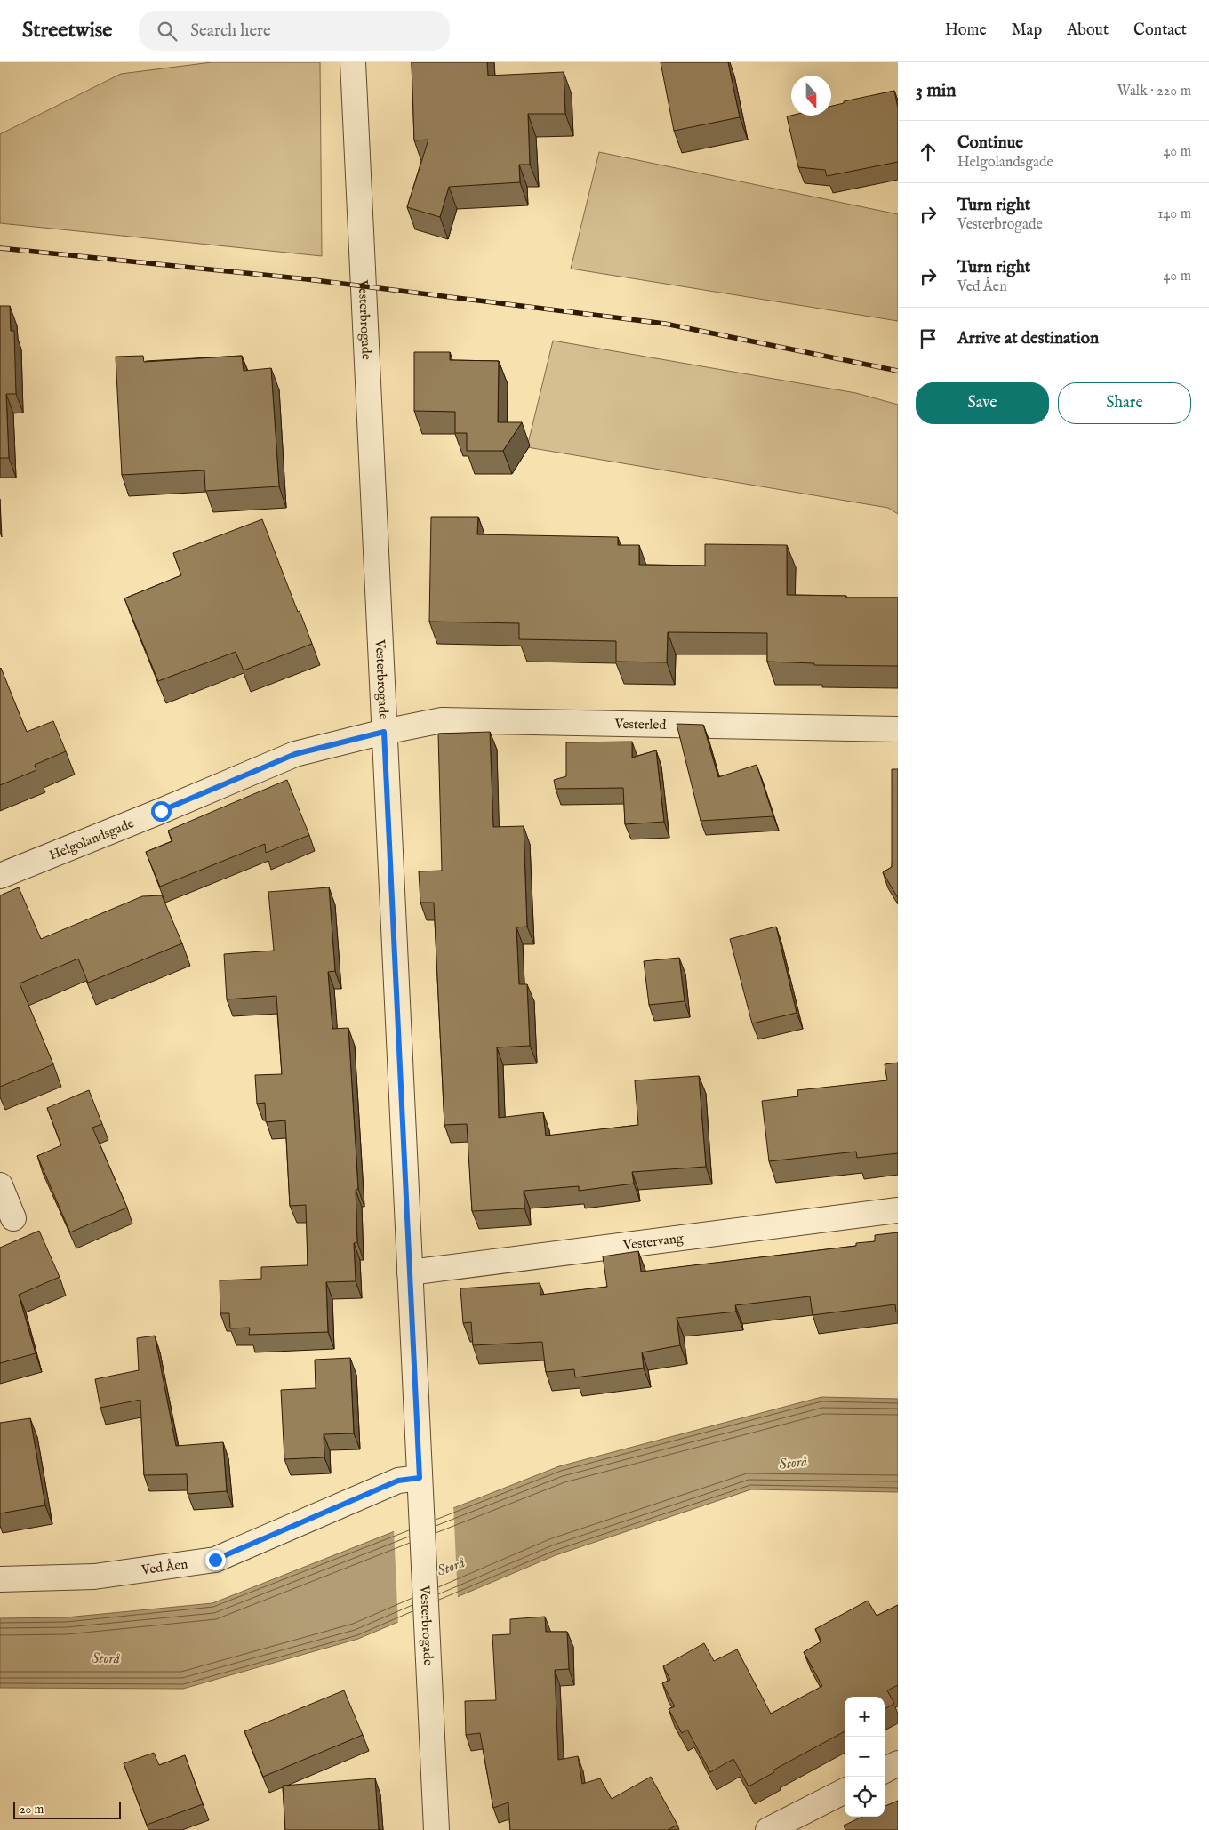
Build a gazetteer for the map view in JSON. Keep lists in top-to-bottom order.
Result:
{
  "streets": {
    "street": [
      "Vesterbrogade",
      "Vesterled",
      "Helgolandsgade",
      "Vestervang",
      "Ved Åen"
    ]
  },
  "crossings": [
    ["Vesterbrogade", "Vesterled"],
    ["Vesterbrogade", "Helgolandsgade"],
    ["Vesterbrogade", "Vestervang"],
    ["Vesterbrogade", "Ved Åen"],
    ["Vesterled", "Helgolandsgade"]
  ],
  "water": ["Storå"],
  "scale_bar": "20 m",
  "north": "bottom",
  "page": {
    "header": "Streetwise",
    "search": "Search here",
    "nav": [
      "Home",
      "Map",
      "About",
      "Contact"
    ],
    "heading": ["3 min", "Walk · 220 m"],
    "list": [
      ["Continue", "Helgolandsgade", "40 m"],
      ["Turn right", "Vesterbrogade", "140 m"],
      ["Turn right", "Ved Åen", "40 m"],
      "Arrive at destination"
    ],
    "buttons": ["Save", "Share"],
    "map_buttons": ["+", "−"],
    "scale": "20 m"
  }
}
